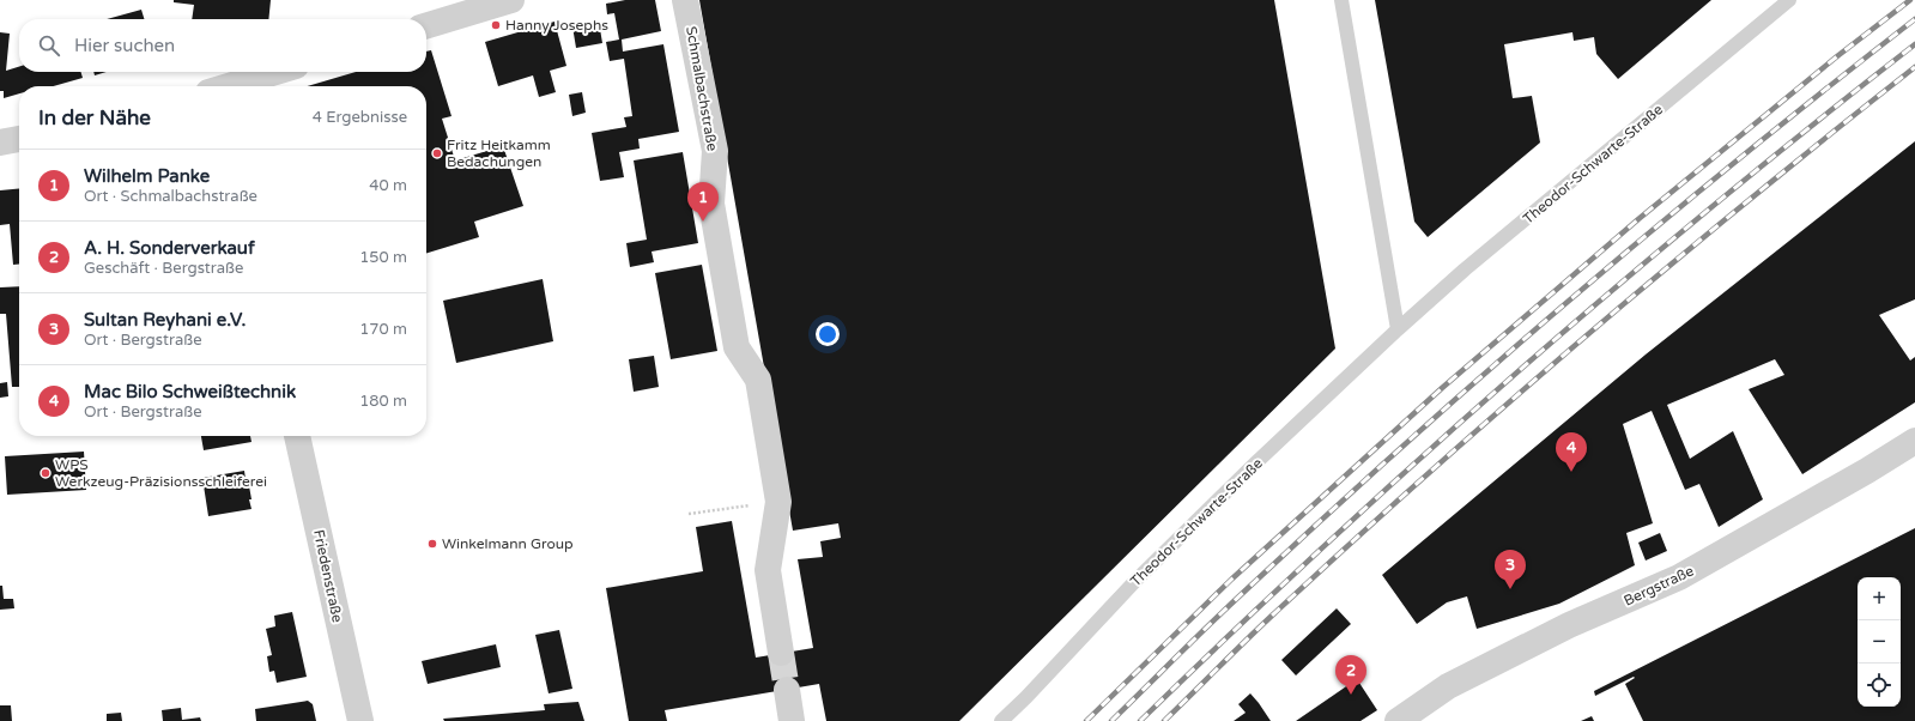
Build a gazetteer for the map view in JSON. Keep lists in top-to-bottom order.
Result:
{
  "streets": {
    "street": ["Schmalbachstraße", "Friedenstraße", "Bergstraße"],
    "lane": ["Theodor-Schwarte-Straße"]
  },
  "places": [
    "Hanny Josephs",
    "Fritz Heitkamm Bedachungen",
    "WPS Werkzeug-Präzisionsschleiferei",
    "Winkelmann Group"
  ],
  "page": {
    "search": "Hier suchen",
    "heading": ["In der Nähe", "4 Ergebnisse"],
    "list": [
      {
        "mark": "1",
        "name": "Wilhelm Panke",
        "note": "Ort · Schmalbachstraße",
        "value": "40 m"
      },
      {
        "mark": "2",
        "name": "A. H. Sonderverkauf",
        "note": "Geschäft · Bergstraße",
        "value": "150 m"
      },
      {
        "mark": "3",
        "name": "Sultan Reyhani e.V.",
        "note": "Ort · Bergstraße",
        "value": "170 m"
      },
      {
        "mark": "4",
        "name": "Mac Bilo Schweißtechnik",
        "note": "Ort · Bergstraße",
        "value": "180 m"
      }
    ],
    "pins": [
      "1",
      "4",
      "3",
      "2"
    ],
    "map_buttons": ["+", "−"]
  }
}
